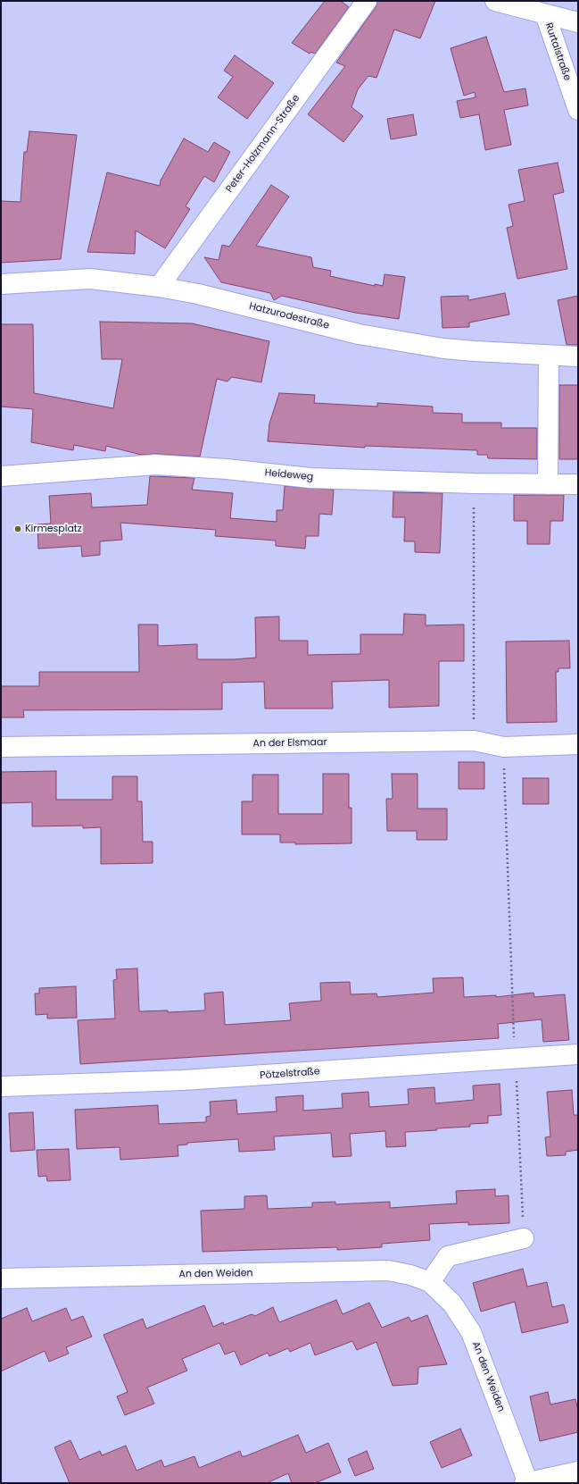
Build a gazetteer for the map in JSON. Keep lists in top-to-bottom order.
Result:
{
  "streets": {
    "street": [
      "Rurtalstraße",
      "Peter-Holzmann-Straße",
      "Hatzurodestraße",
      "Heideweg",
      "An der Elsmaar",
      "Pötzelstraße",
      "An den Weiden"
    ]
  },
  "crossings": [
    ["Peter-Holzmann-Straße", "Hatzurodestraße"]
  ],
  "places": ["Kirmesplatz"]
}
